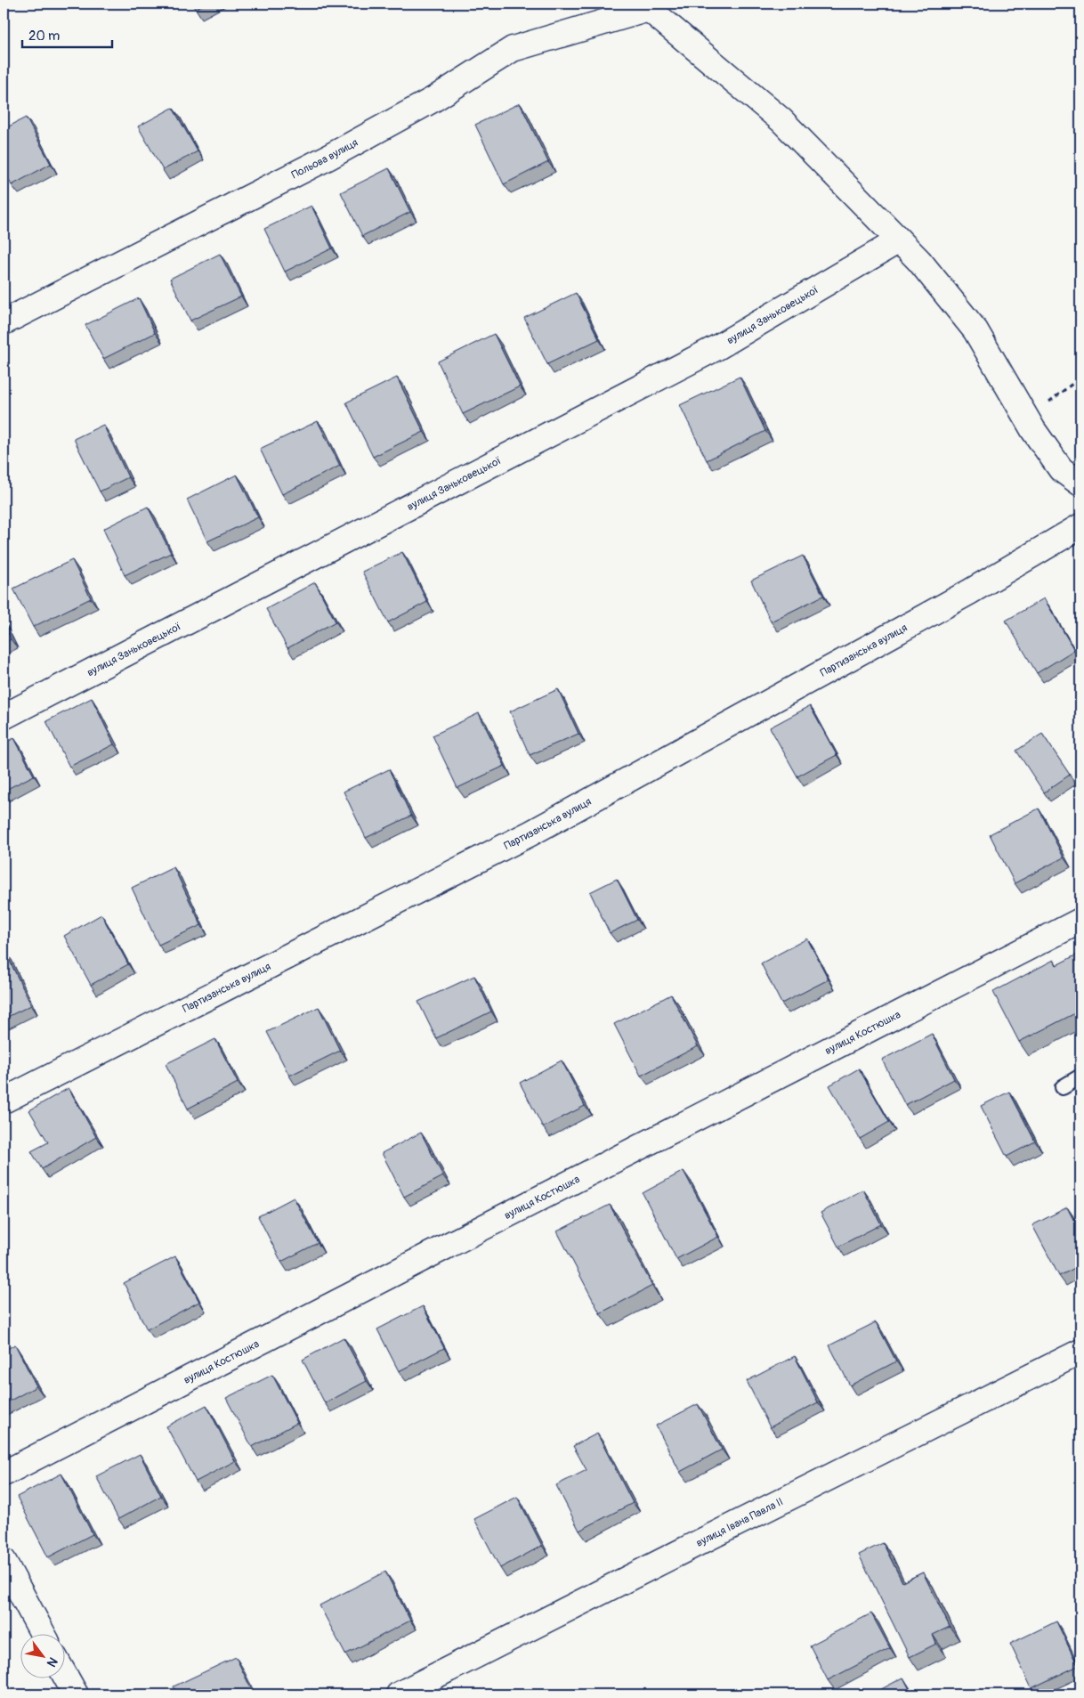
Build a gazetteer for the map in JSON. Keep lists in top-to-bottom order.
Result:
{
  "streets": {
    "street": [
      "Польова вулиця",
      "вулиця Заньковецької",
      "Партизанська вулиця",
      "вулиця Костюшка",
      "вулиця Івана Павла II"
    ]
  },
  "scale_bar": "20 m",
  "north": "bottom right"
}
